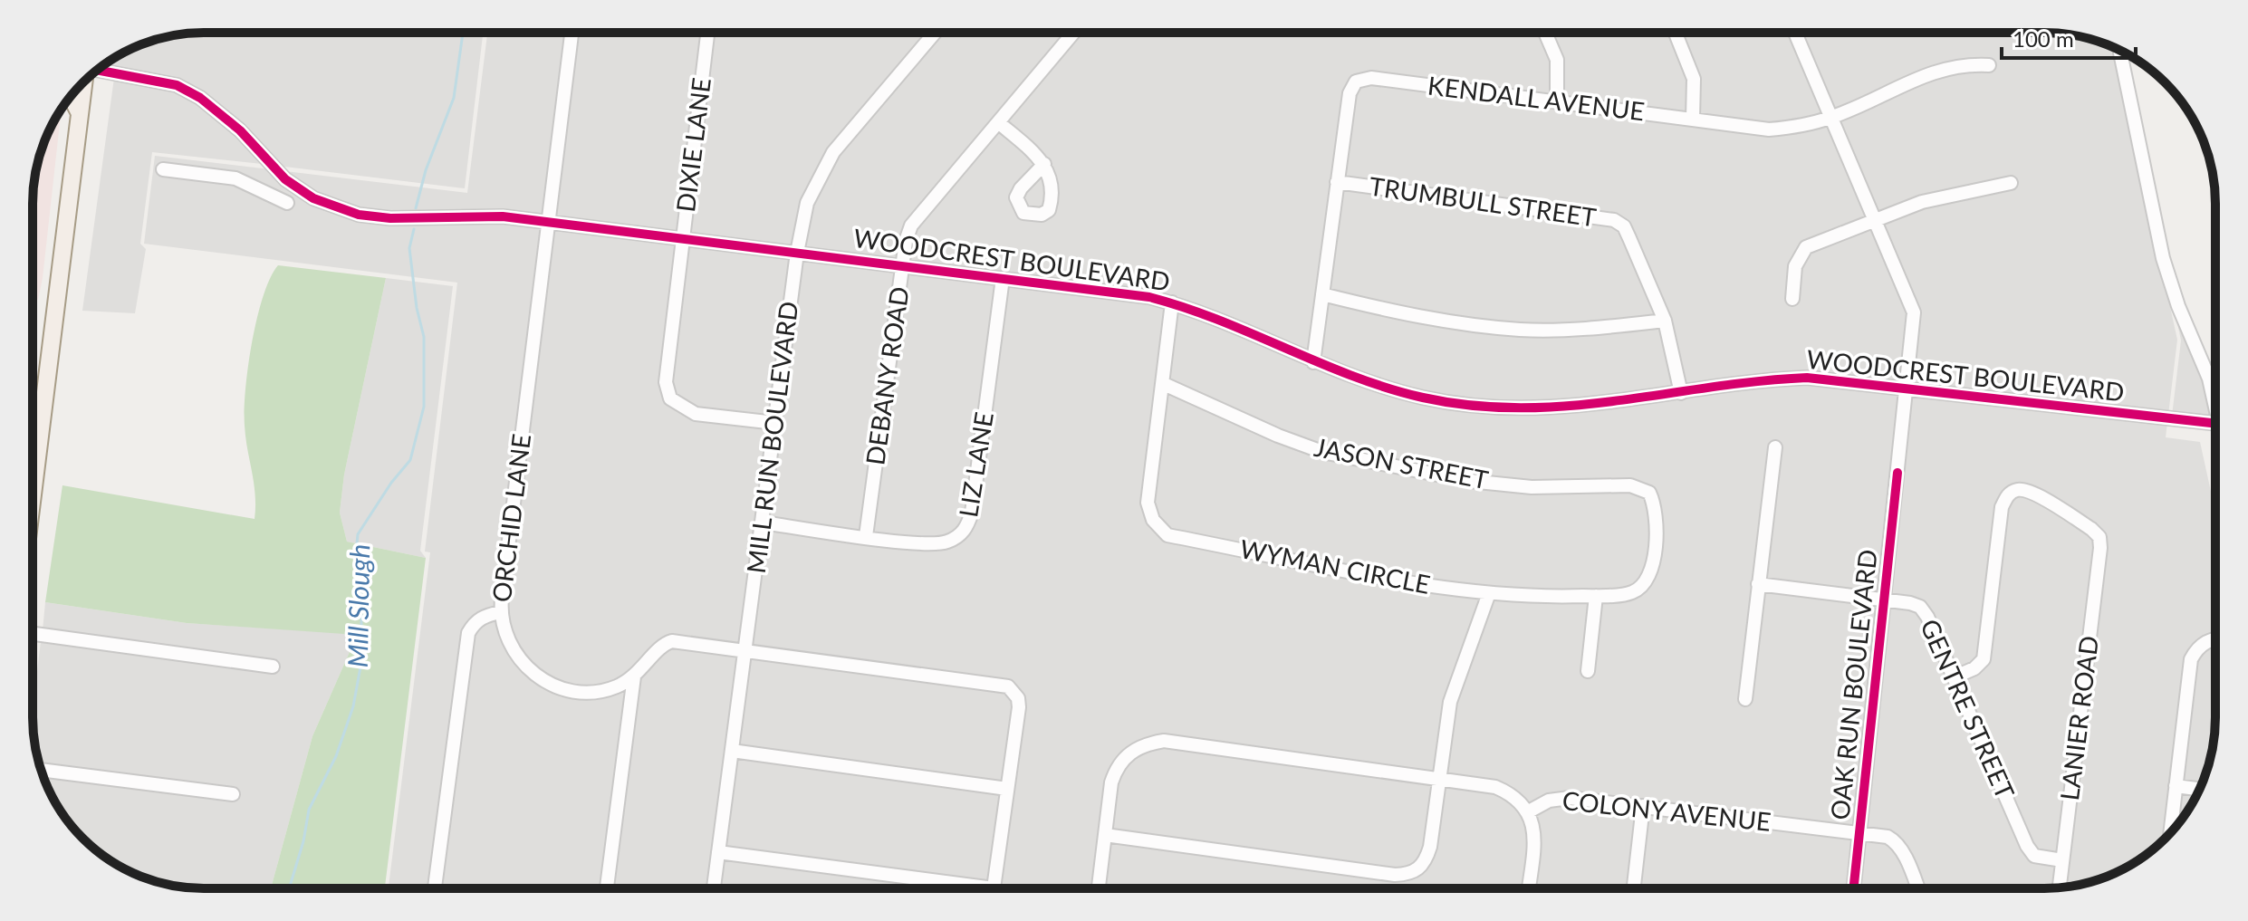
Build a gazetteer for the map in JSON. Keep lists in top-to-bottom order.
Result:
{
  "streets": {
    "street": [
      "KENDALL AVENUE",
      "DIXIE LANE",
      "TRUMBULL STREET",
      "WOODCREST BOULEVARD",
      "DEBANY ROAD",
      "MILL RUN BOULEVARD",
      "JASON STREET",
      "LIZ LANE",
      "ORCHID LANE",
      "WYMAN CIRCLE",
      "OAK RUN BOULEVARD",
      "GENTRE STREET",
      "LANIER ROAD",
      "COLONY AVENUE"
    ]
  },
  "crossings": [
    ["KENDALL AVENUE", "TRUMBULL STREET"],
    ["KENDALL AVENUE", "WOODCREST BOULEVARD"],
    ["KENDALL AVENUE", "OAK RUN BOULEVARD"],
    ["DIXIE LANE", "WOODCREST BOULEVARD"],
    ["DIXIE LANE", "MILL RUN BOULEVARD"],
    ["TRUMBULL STREET", "WOODCREST BOULEVARD"],
    ["WOODCREST BOULEVARD", "DEBANY ROAD"],
    ["WOODCREST BOULEVARD", "MILL RUN BOULEVARD"],
    ["WOODCREST BOULEVARD", "LIZ LANE"],
    ["WOODCREST BOULEVARD", "ORCHID LANE"],
    ["WOODCREST BOULEVARD", "WYMAN CIRCLE"],
    ["WOODCREST BOULEVARD", "OAK RUN BOULEVARD"],
    ["DEBANY ROAD", "LIZ LANE"],
    ["MILL RUN BOULEVARD", "LIZ LANE"],
    ["MILL RUN BOULEVARD", "ORCHID LANE"],
    ["JASON STREET", "WYMAN CIRCLE"],
    ["OAK RUN BOULEVARD", "GENTRE STREET"],
    ["OAK RUN BOULEVARD", "COLONY AVENUE"],
    ["GENTRE STREET", "LANIER ROAD"]
  ],
  "water": ["Mill Slough"],
  "scale_bar": "100 m"
}
